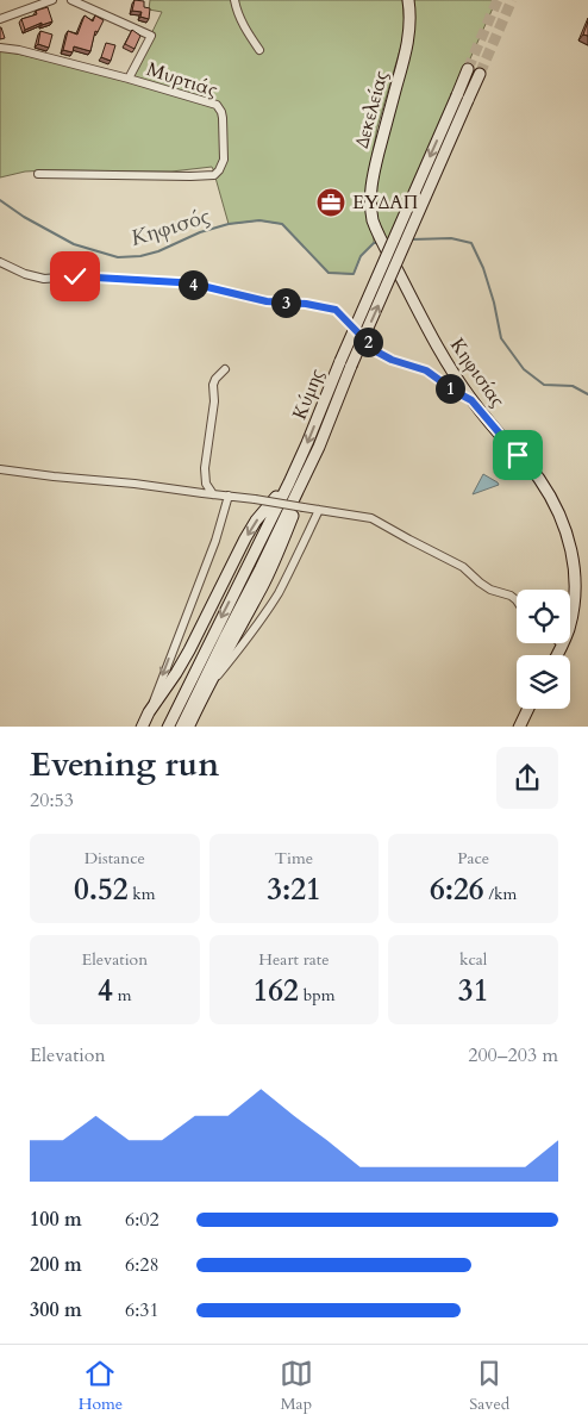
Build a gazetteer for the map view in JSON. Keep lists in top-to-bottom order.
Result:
{
  "streets": {
    "main road": ["Δεκελείας", "Κηφισίας", "Κύμης"],
    "street": ["Μυρτιάς"]
  },
  "crossings": [
    ["Δεκελείας", "Κηφισίας"]
  ],
  "water": ["Κηφισός"],
  "places": {
    "office": ["ΕΥΔΑΠ"]
  },
  "page": {
    "pins": [
      "4",
      "3",
      "2",
      "1"
    ],
    "heading": ["Evening run", "20:53"],
    "stats": [
      ["Distance", "0.52 km"],
      ["Time", "3:21"],
      ["Pace", "6:26 /km"],
      ["Elevation", "4 m"],
      ["Heart rate", "162 bpm"],
      ["kcal", "31"]
    ],
    "chart": ["Elevation", "200–203 m"],
    "list": [
      {
        "name": "100 m",
        "note": "6:02"
      },
      {
        "name": "200 m",
        "note": "6:28"
      },
      {
        "name": "300 m",
        "note": "6:31"
      }
    ],
    "tabs": ["Home", "Map", "Saved"]
  }
}
